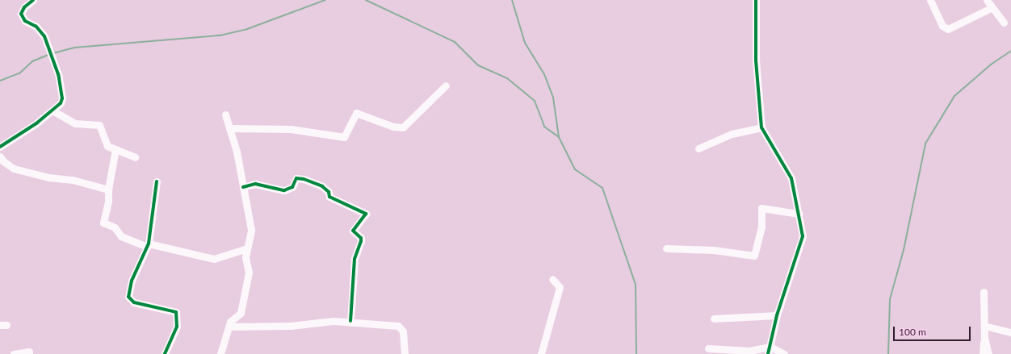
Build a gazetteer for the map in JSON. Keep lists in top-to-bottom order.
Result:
{
  "scale_bar": "100 m"
}
